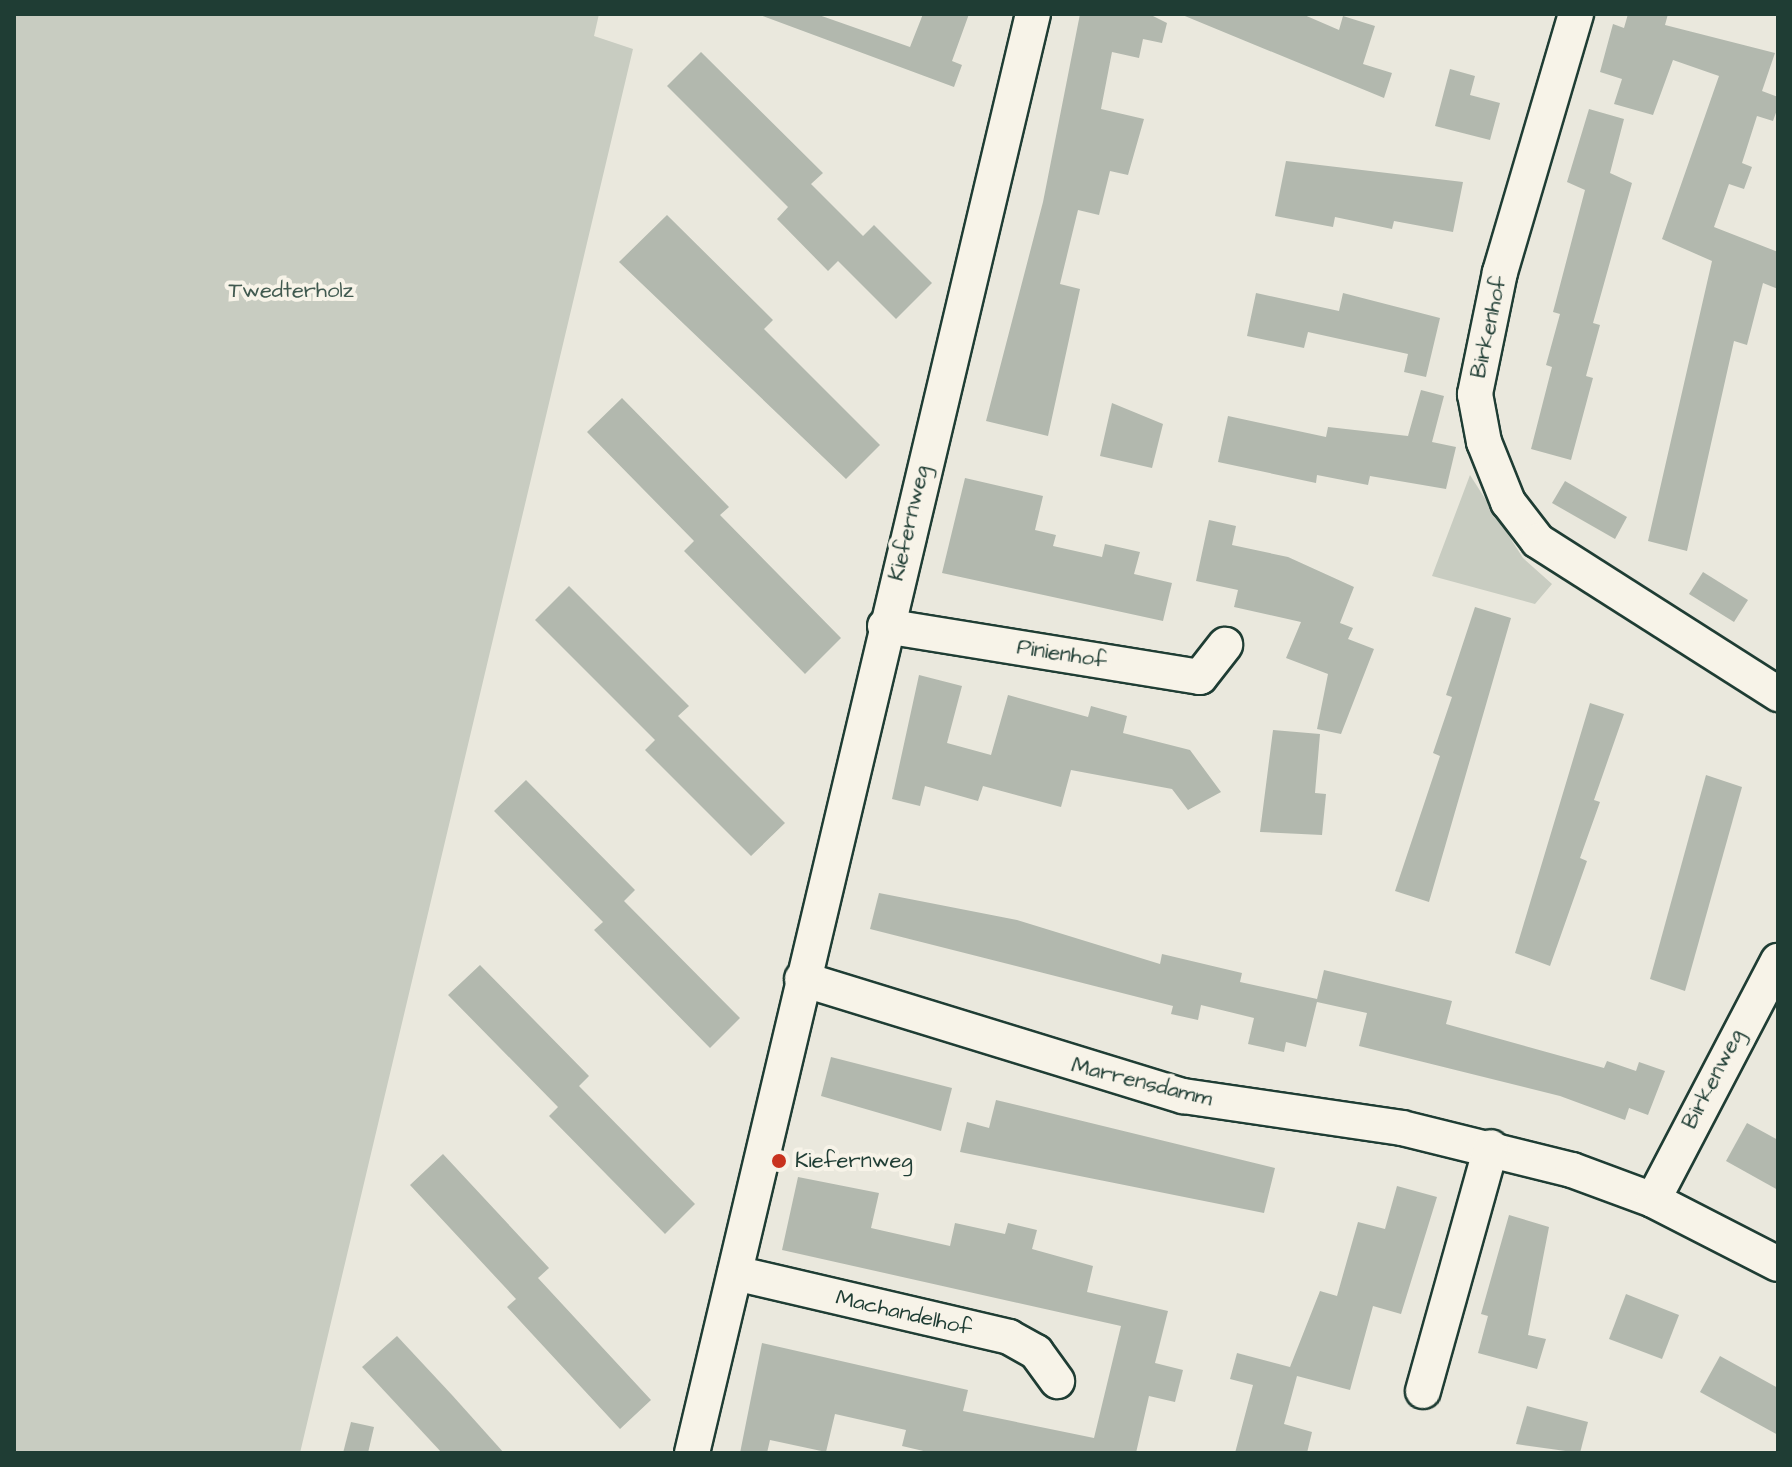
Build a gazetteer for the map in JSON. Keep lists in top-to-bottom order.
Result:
{
  "streets": {
    "street": [
      "Birkenhof",
      "Kiefernweg",
      "Pinienhof",
      "Birkenweg",
      "Marrensdamm",
      "Machandelhof"
    ]
  },
  "crossings": [
    ["Kiefernweg", "Pinienhof"],
    ["Kiefernweg", "Marrensdamm"],
    ["Kiefernweg", "Machandelhof"],
    ["Birkenweg", "Marrensdamm"]
  ],
  "parks": ["Twedterholz"],
  "places": ["Kiefernweg"]
}
